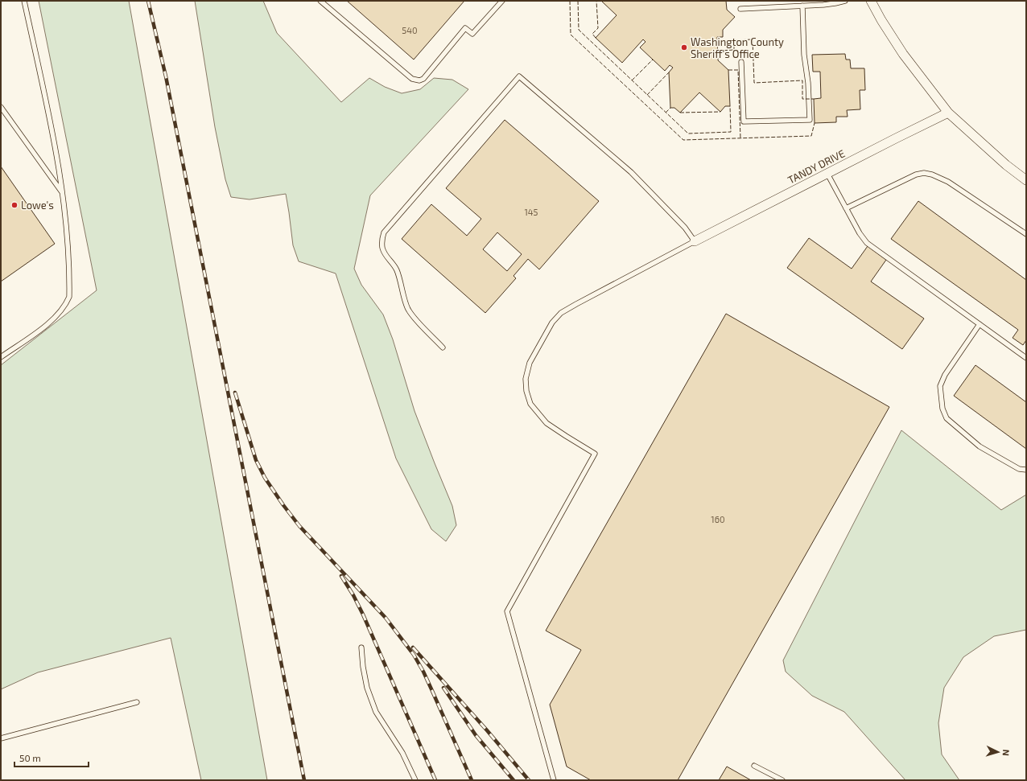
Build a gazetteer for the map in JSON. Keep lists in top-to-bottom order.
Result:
{
  "streets": {
    "street": ["TANDY DRIVE"]
  },
  "places": ["Washington County Sheriff's Office", "Lowe's"],
  "house_numbers": ["540", "145", "160"],
  "scale_bar": "50 m",
  "north": "right"
}
